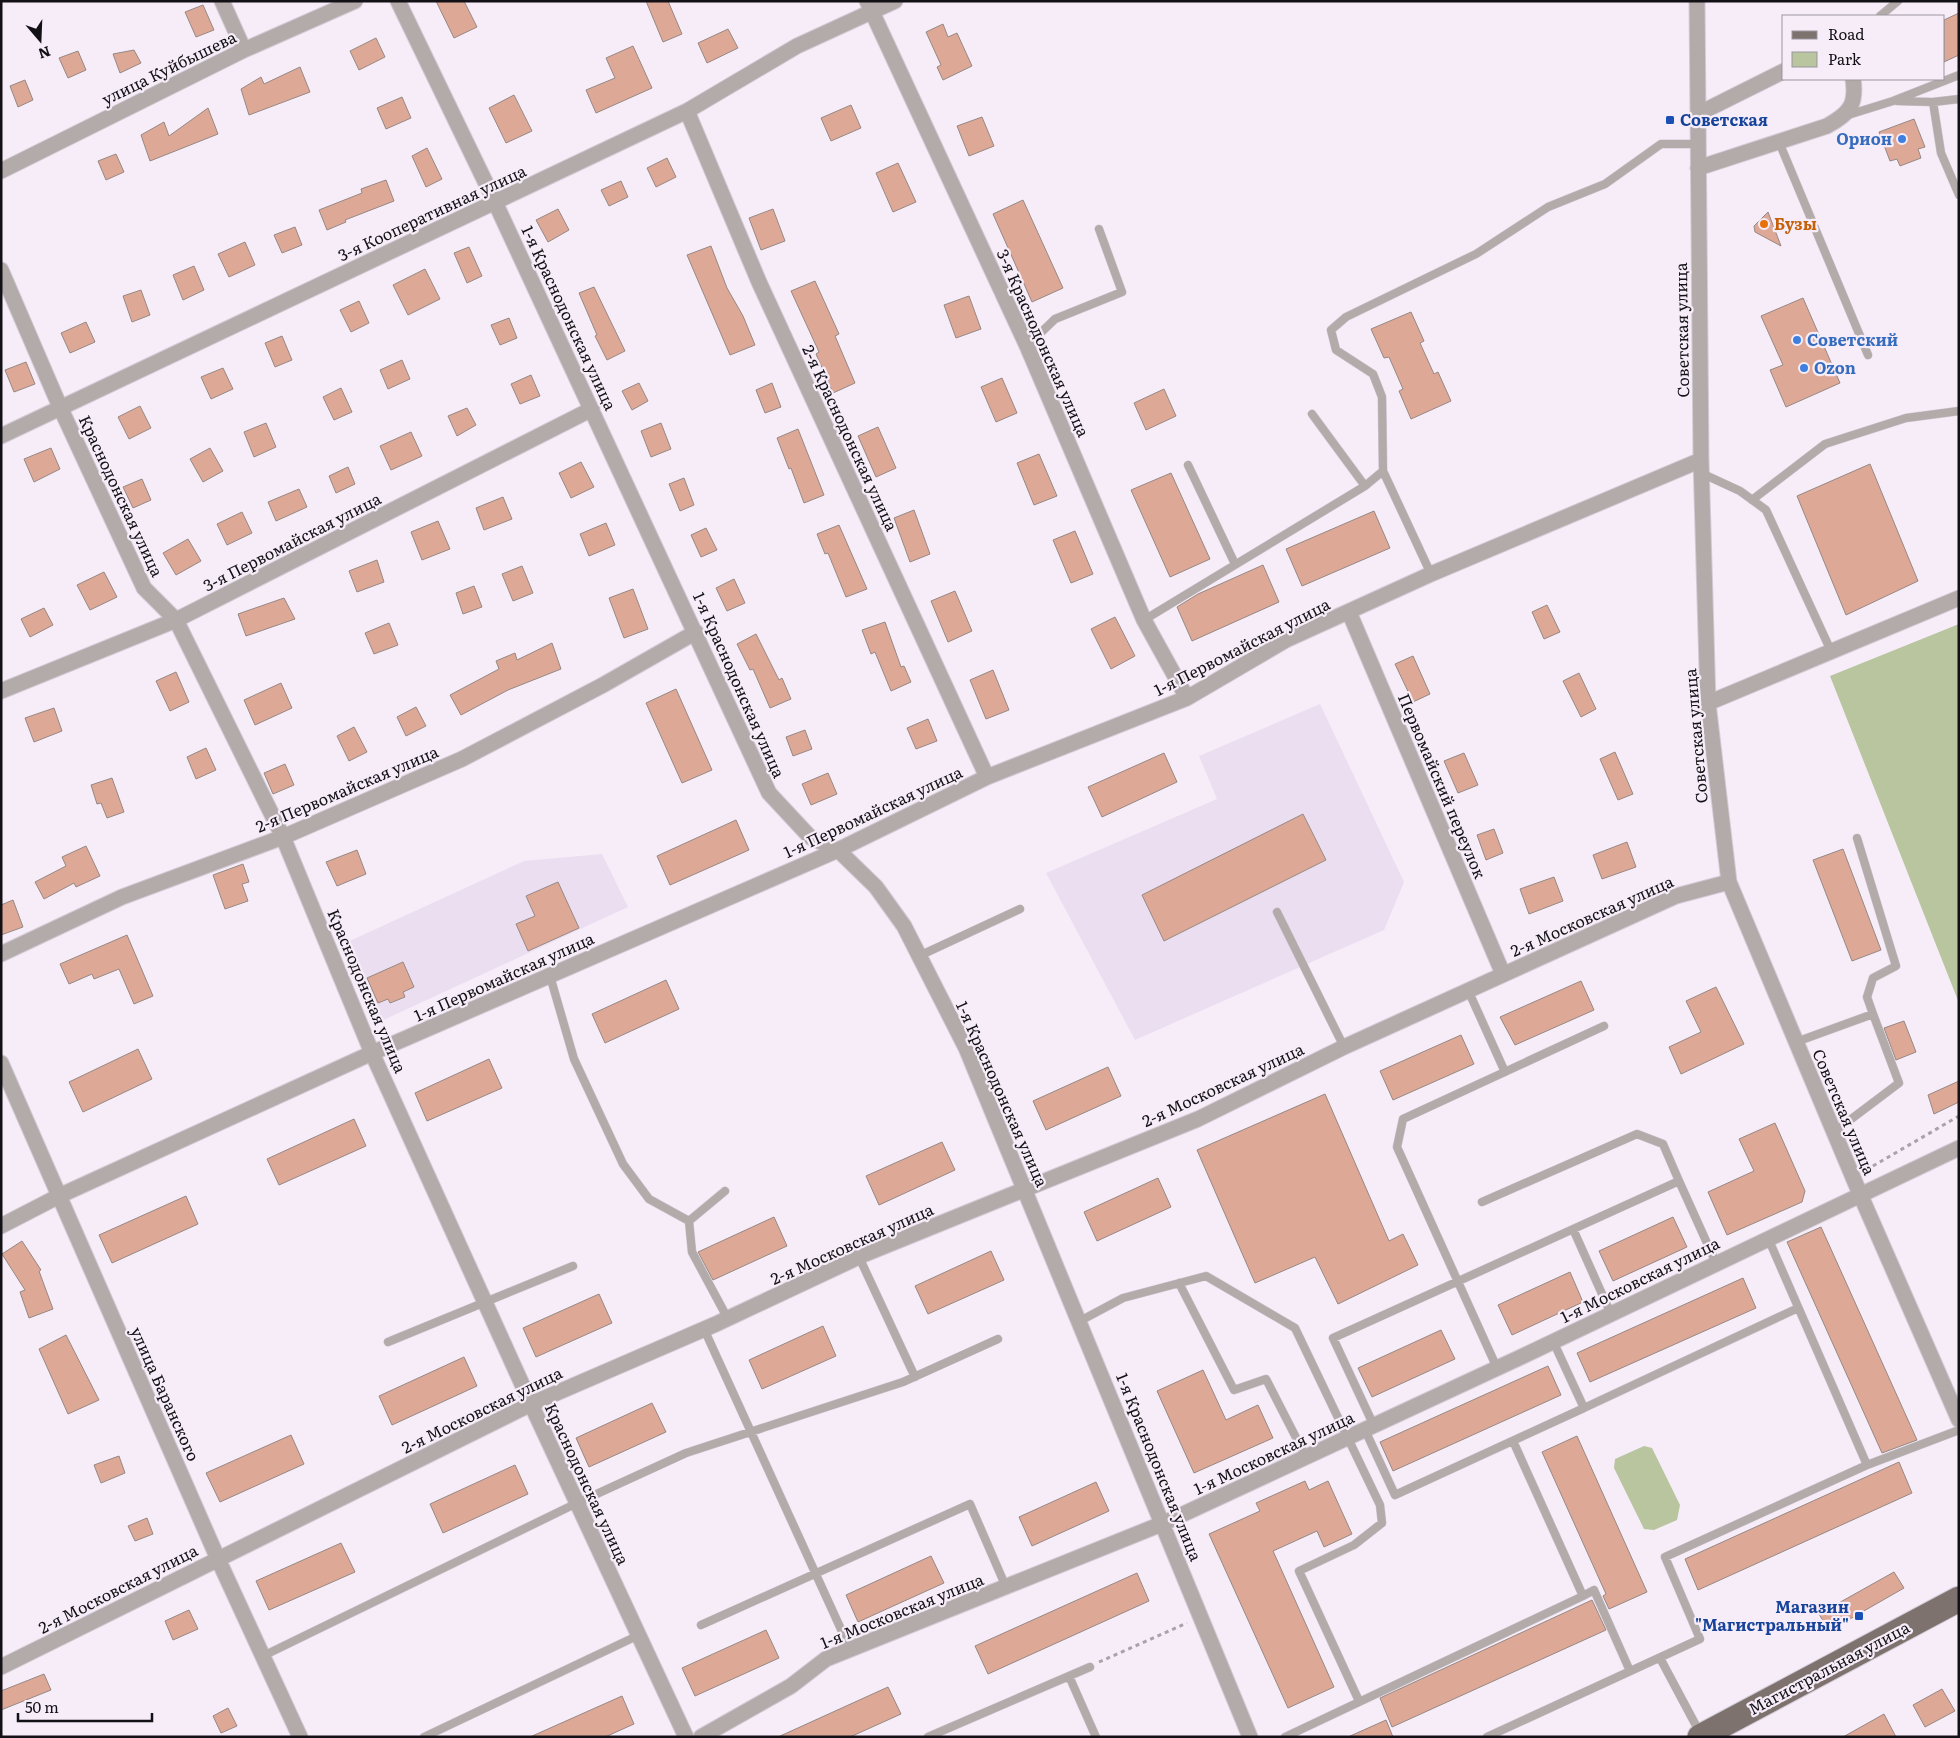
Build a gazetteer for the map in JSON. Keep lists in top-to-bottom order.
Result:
{
  "streets": {
    "main road": ["Магистральная улица"],
    "street": [
      "улица Куйбышева",
      "3-я Кооперативная улица",
      "1-я Краснодонская улица",
      "Советская улица",
      "3-я Краснодонская улица",
      "2-я Краснодонская улица",
      "Краснодонская улица",
      "3-я Первомайская улица",
      "1-я Первомайская улица",
      "Первомайский переулок",
      "2-я Первомайская улица",
      "2-я Московская улица",
      "1-я Московская улица",
      "улица Баранского"
    ]
  },
  "crossings": [
    ["3-я Кооперативная улица", "1-я Краснодонская улица"],
    ["3-я Кооперативная улица", "3-я Краснодонская улица"],
    ["3-я Кооперативная улица", "2-я Краснодонская улица"],
    ["3-я Кооперативная улица", "Краснодонская улица"],
    ["1-я Краснодонская улица", "3-я Первомайская улица"],
    ["1-я Краснодонская улица", "1-я Первомайская улица"],
    ["1-я Краснодонская улица", "2-я Первомайская улица"],
    ["1-я Краснодонская улица", "2-я Московская улица"],
    ["1-я Краснодонская улица", "1-я Московская улица"],
    ["Советская улица", "1-я Первомайская улица"],
    ["Советская улица", "2-я Московская улица"],
    ["Советская улица", "1-я Московская улица"],
    ["3-я Краснодонская улица", "1-я Первомайская улица"],
    ["2-я Краснодонская улица", "1-я Первомайская улица"],
    ["Краснодонская улица", "3-я Первомайская улица"],
    ["Краснодонская улица", "1-я Первомайская улица"],
    ["Краснодонская улица", "2-я Первомайская улица"],
    ["Краснодонская улица", "2-я Московская улица"],
    ["1-я Первомайская улица", "Первомайский переулок"],
    ["1-я Первомайская улица", "улица Баранского"],
    ["Первомайский переулок", "2-я Московская улица"],
    ["2-я Московская улица", "улица Баранского"]
  ],
  "places": {
    "transit": ["Советская", "Магазин \"Магистральный\""],
    "other": [
      "Орион",
      "Бузы",
      "Советский",
      "Ozon"
    ]
  },
  "legend": ["Road", "Park"],
  "scale_bar": "50 m",
  "north": "bottom"
}
